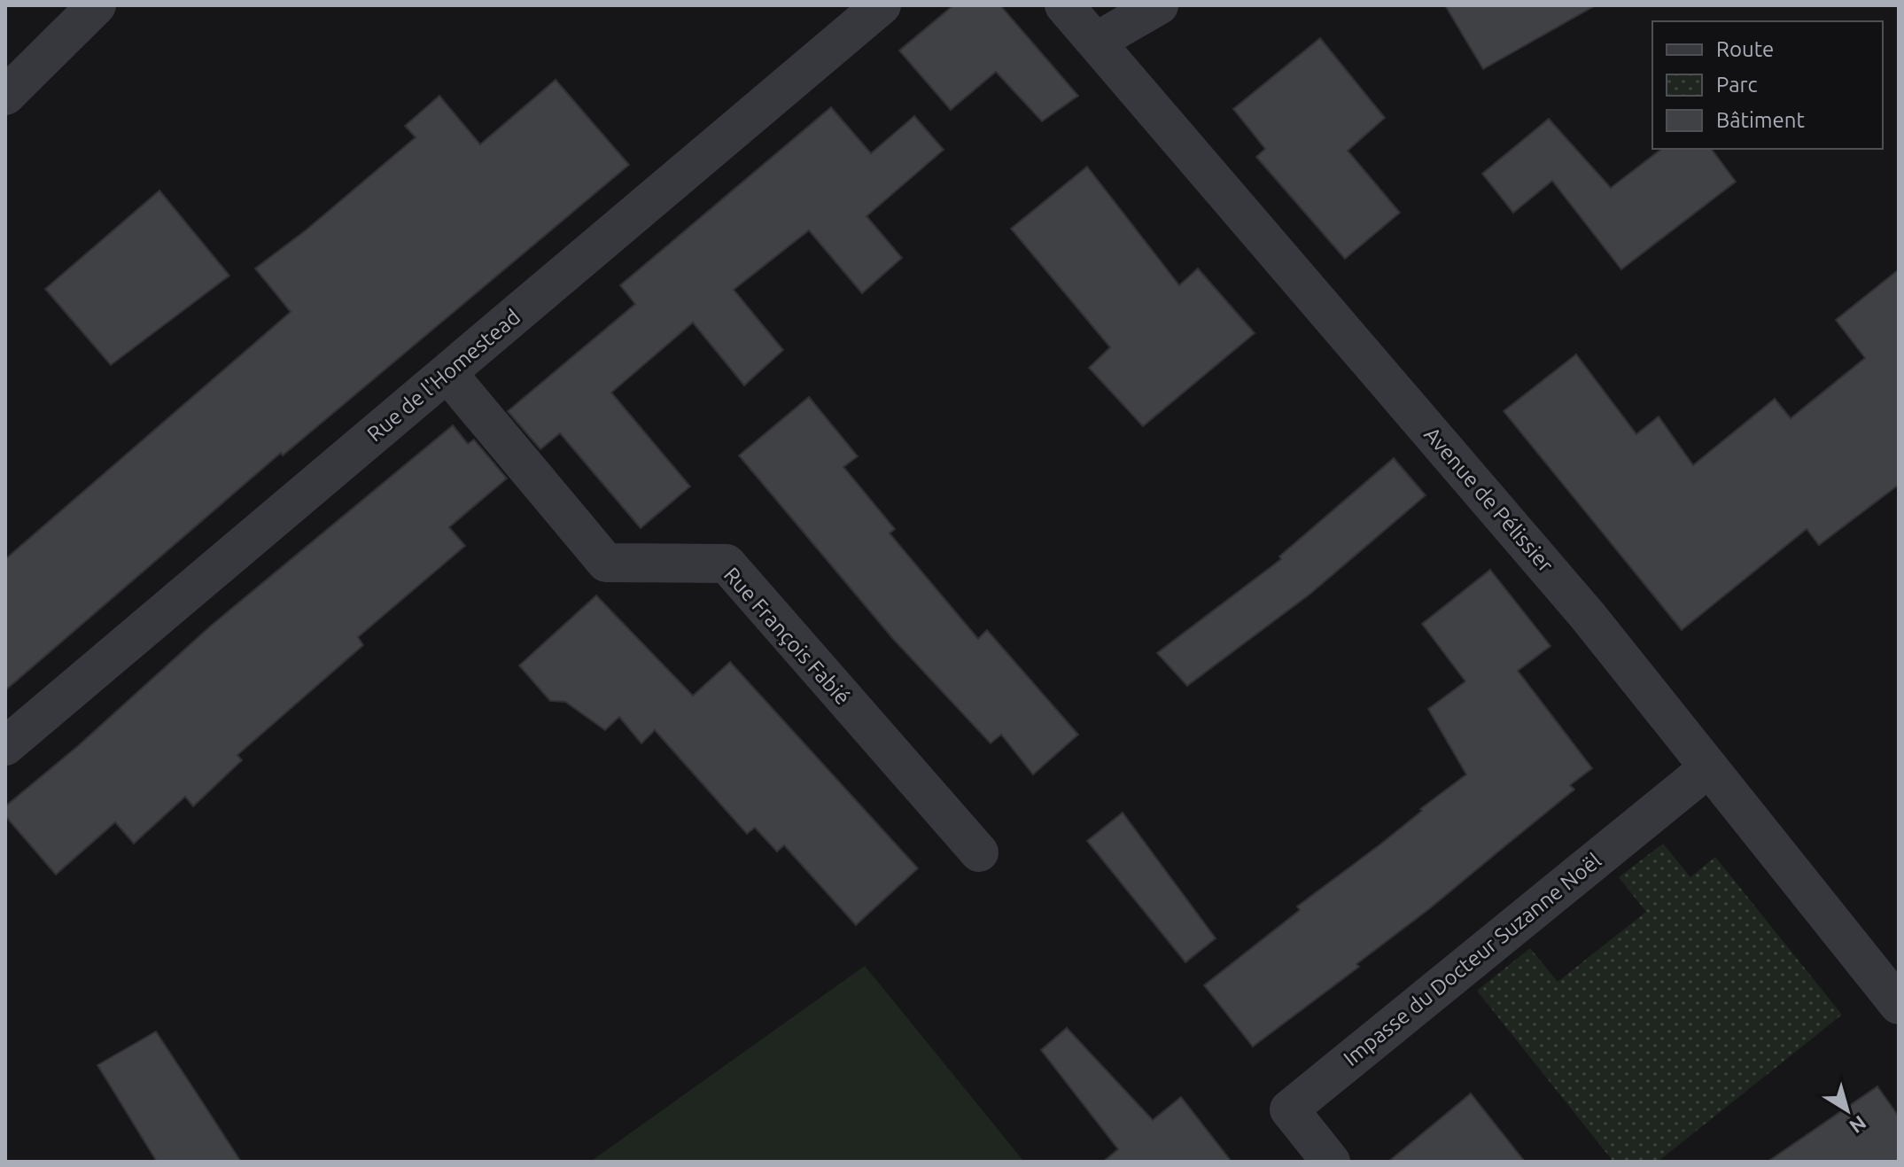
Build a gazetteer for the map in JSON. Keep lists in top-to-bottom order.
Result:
{
  "streets": {
    "street": [
      "Rue de l'Homestead",
      "Avenue de Pélissier",
      "Rue François Fabié",
      "Impasse du Docteur Suzanne Noël"
    ]
  },
  "crossings": [
    ["Rue de l'Homestead", "Rue François Fabié"],
    ["Avenue de Pélissier", "Impasse du Docteur Suzanne Noël"]
  ],
  "legend": ["Route", "Parc", "Bâtiment"],
  "north": "bottom right"
}
